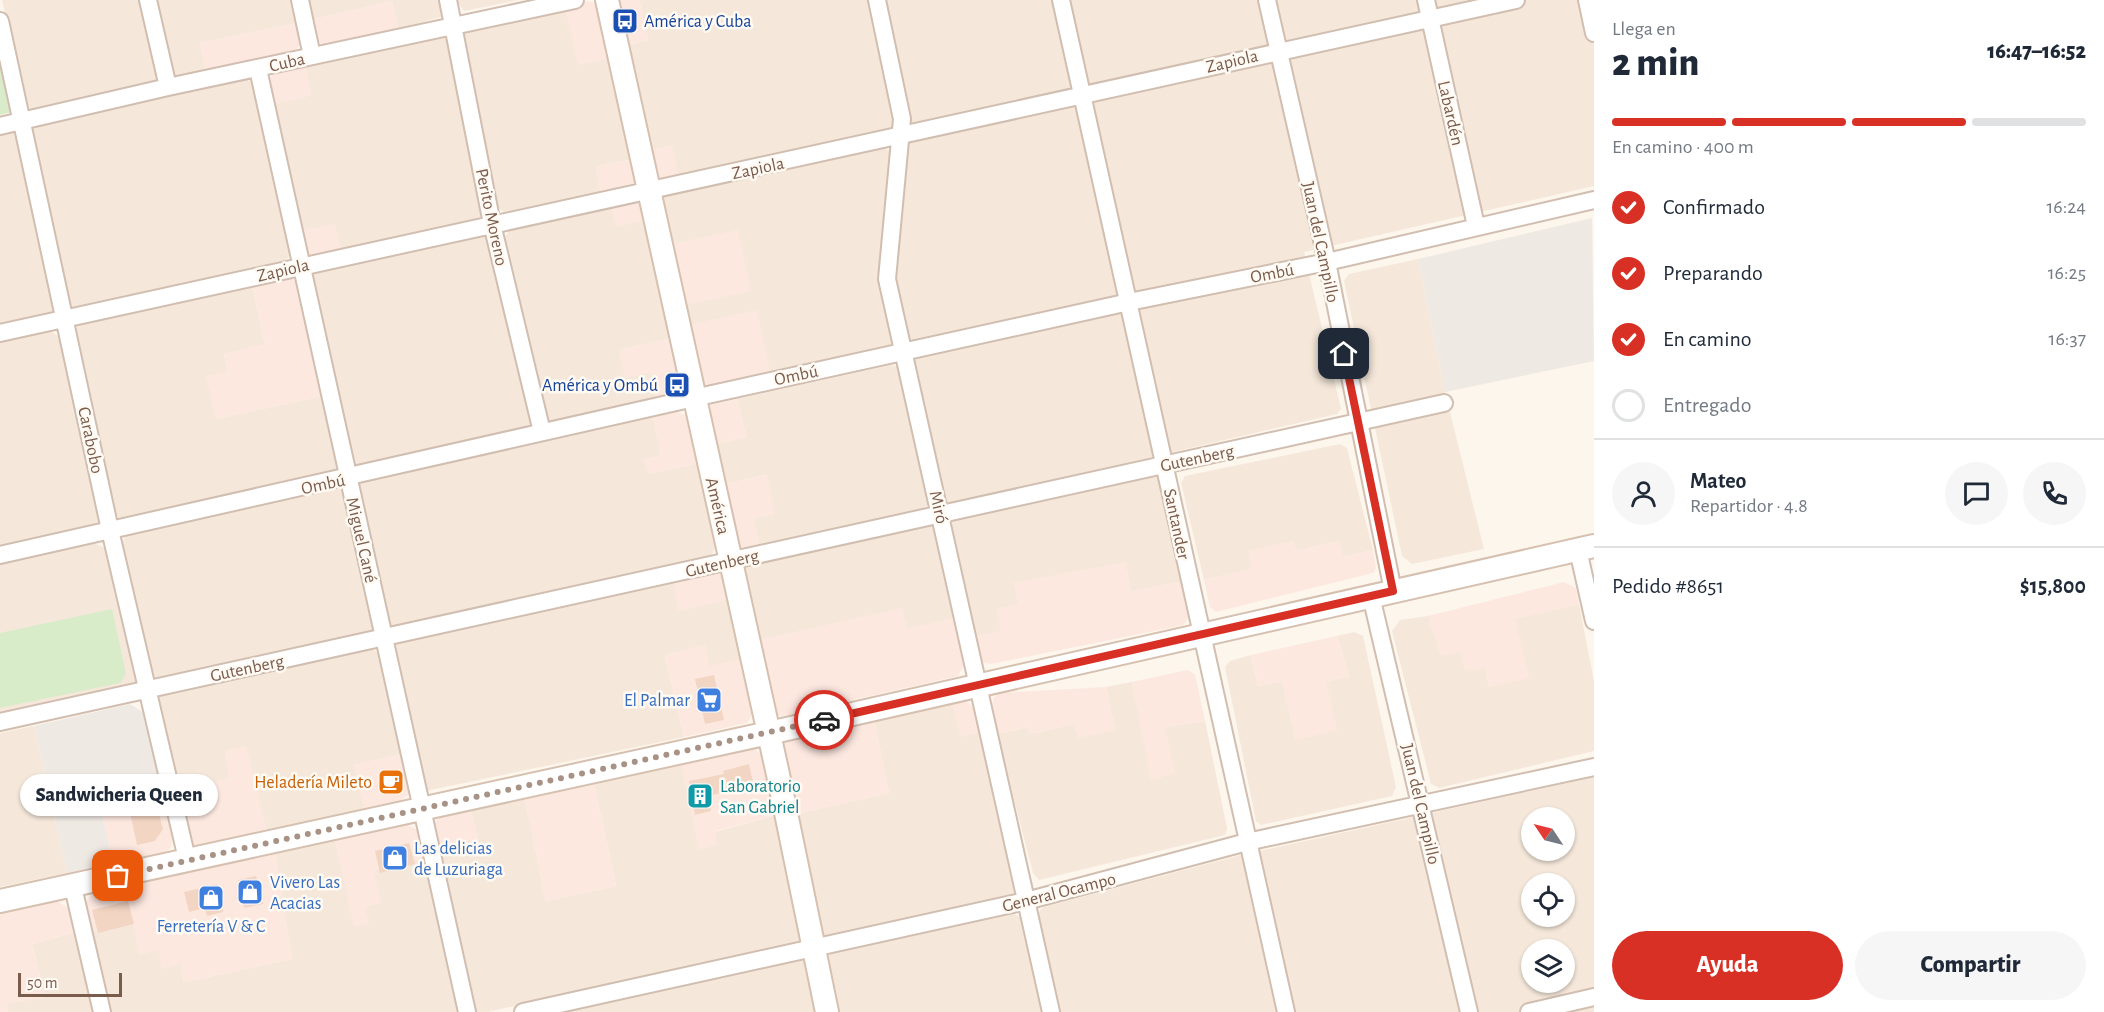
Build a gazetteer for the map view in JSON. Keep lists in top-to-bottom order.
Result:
{
  "streets": {
    "main road": ["América"],
    "street": [
      "Zapiola",
      "Cuba",
      "Labardén",
      "Perito Moreno",
      "Juan del Campillo",
      "Ombú",
      "Carabobo",
      "Gutenberg",
      "Miró",
      "Santander",
      "Miguel Cané",
      "General Ocampo"
    ]
  },
  "crossings": [
    ["Zapiola", "Labardén"],
    ["Zapiola", "Perito Moreno"],
    ["Zapiola", "Juan del Campillo"],
    ["Zapiola", "Carabobo"],
    ["Zapiola", "América"],
    ["Zapiola", "Miró"],
    ["Zapiola", "Santander"],
    ["Zapiola", "Miguel Cané"],
    ["Cuba", "Perito Moreno"],
    ["Cuba", "Carabobo"],
    ["Cuba", "Miguel Cané"],
    ["Labardén", "Ombú"],
    ["Perito Moreno", "Ombú"],
    ["Juan del Campillo", "Ombú"],
    ["Juan del Campillo", "Gutenberg"],
    ["Juan del Campillo", "General Ocampo"],
    ["Ombú", "Carabobo"],
    ["Ombú", "América"],
    ["Ombú", "Miró"],
    ["Ombú", "Santander"],
    ["Ombú", "Miguel Cané"],
    ["Carabobo", "Gutenberg"],
    ["Gutenberg", "América"],
    ["Gutenberg", "Miró"],
    ["Gutenberg", "Santander"],
    ["Gutenberg", "Miguel Cané"],
    ["América", "General Ocampo"],
    ["Miró", "General Ocampo"],
    ["Santander", "General Ocampo"]
  ],
  "places": {
    "bus stop": ["América y Cuba", "América y Ombú"],
    "supermarket": ["El Palmar"],
    "cafe": ["Heladería Mileto"],
    "building": ["Laboratorio San Gabriel"],
    "shop": ["Las delicias de Luzuriaga", "Vivero Las Acacias", "Ferretería V & C"],
    "other": ["Sandwicheria Queen"]
  },
  "scale_bar": "50 m",
  "north": "top left",
  "page": {
    "heading": ["2 min", "Llega en", "16:47–16:52"],
    "panel": [
      "Mateo",
      "Repartidor · 4.8",
      "Pedido #8651",
      "$15,800"
    ],
    "bar": "En camino · 400 m",
    "list": [
      ["Confirmado", "16:24"],
      ["Preparando", "16:25"],
      ["En camino", "16:37"],
      "Entregado"
    ],
    "bubble": "Sandwicheria Queen",
    "buttons": ["Ayuda", "Compartir"],
    "scale": "50 m"
  }
}
